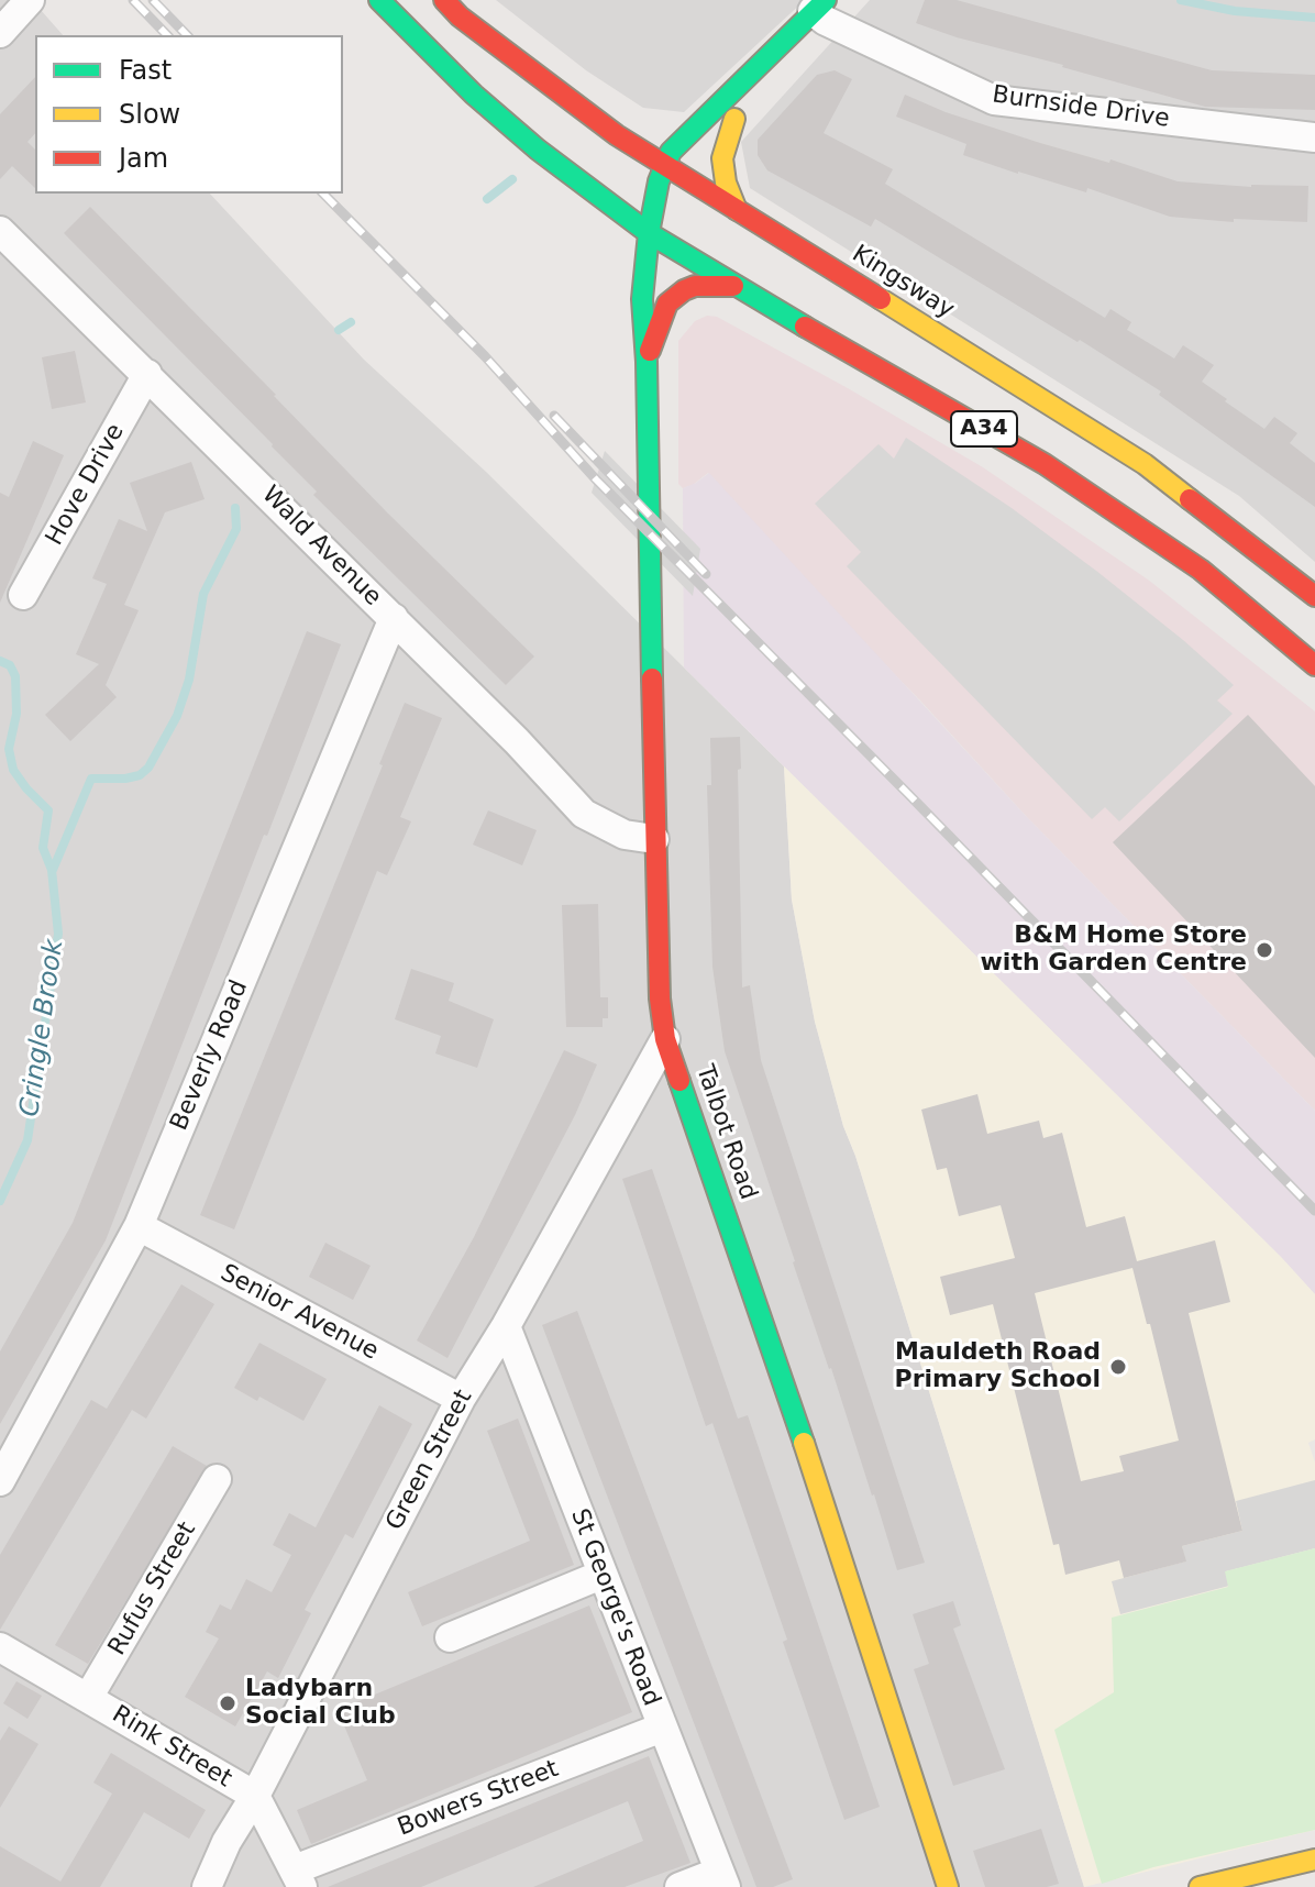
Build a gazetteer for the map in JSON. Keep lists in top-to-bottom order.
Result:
{
  "streets": {
    "main road": ["Kingsway", "A34", "Talbot Road"],
    "street": [
      "Burnside Drive",
      "Hove Drive",
      "Wald Avenue",
      "Beverly Road",
      "Senior Avenue",
      "Green Street",
      "Rufus Street",
      "St George's Road",
      "Rink Street",
      "Bowers Street"
    ]
  },
  "crossings": [
    ["Kingsway", "Talbot Road"],
    ["A34", "Talbot Road"],
    ["Hove Drive", "Wald Avenue"],
    ["Wald Avenue", "Beverly Road"],
    ["Wald Avenue", "Talbot Road"],
    ["Beverly Road", "Senior Avenue"],
    ["Talbot Road", "Green Street"],
    ["Senior Avenue", "Green Street"],
    ["Green Street", "St George's Road"],
    ["Green Street", "Rink Street"],
    ["Rufus Street", "Rink Street"],
    ["St George's Road", "Bowers Street"],
    ["Rink Street", "Bowers Street"]
  ],
  "water": ["Cringle Brook"],
  "places": ["B&M Home Store with Garden Centre", "Mauldeth Road Primary School", "Ladybarn Social Club"],
  "legend": ["Fast", "Slow", "Jam"]
}
